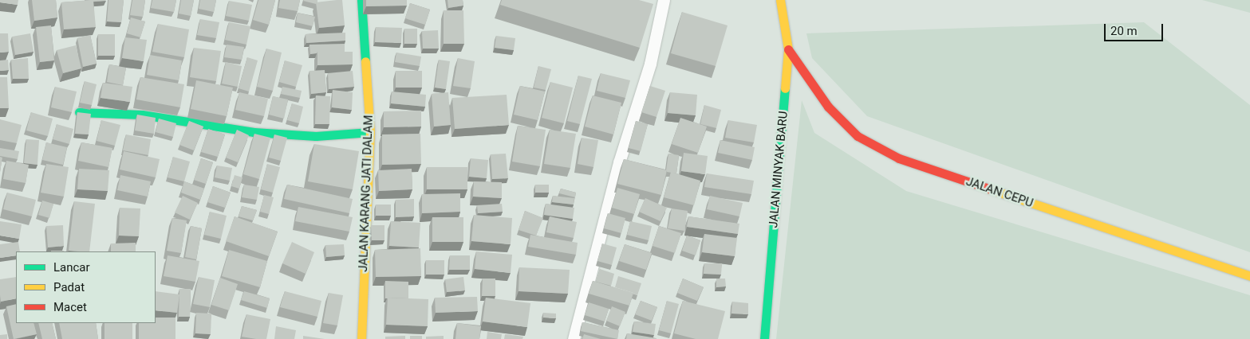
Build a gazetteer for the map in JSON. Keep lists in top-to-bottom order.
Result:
{
  "streets": {
    "street": ["JALAN MINYAK BARU", "JALAN CEPU", "JALAN KARANG JATI DALAM"]
  },
  "crossings": [
    ["JALAN MINYAK BARU", "JALAN CEPU"]
  ],
  "legend": ["Lancar", "Padat", "Macet"],
  "scale_bar": "20 m"
}
